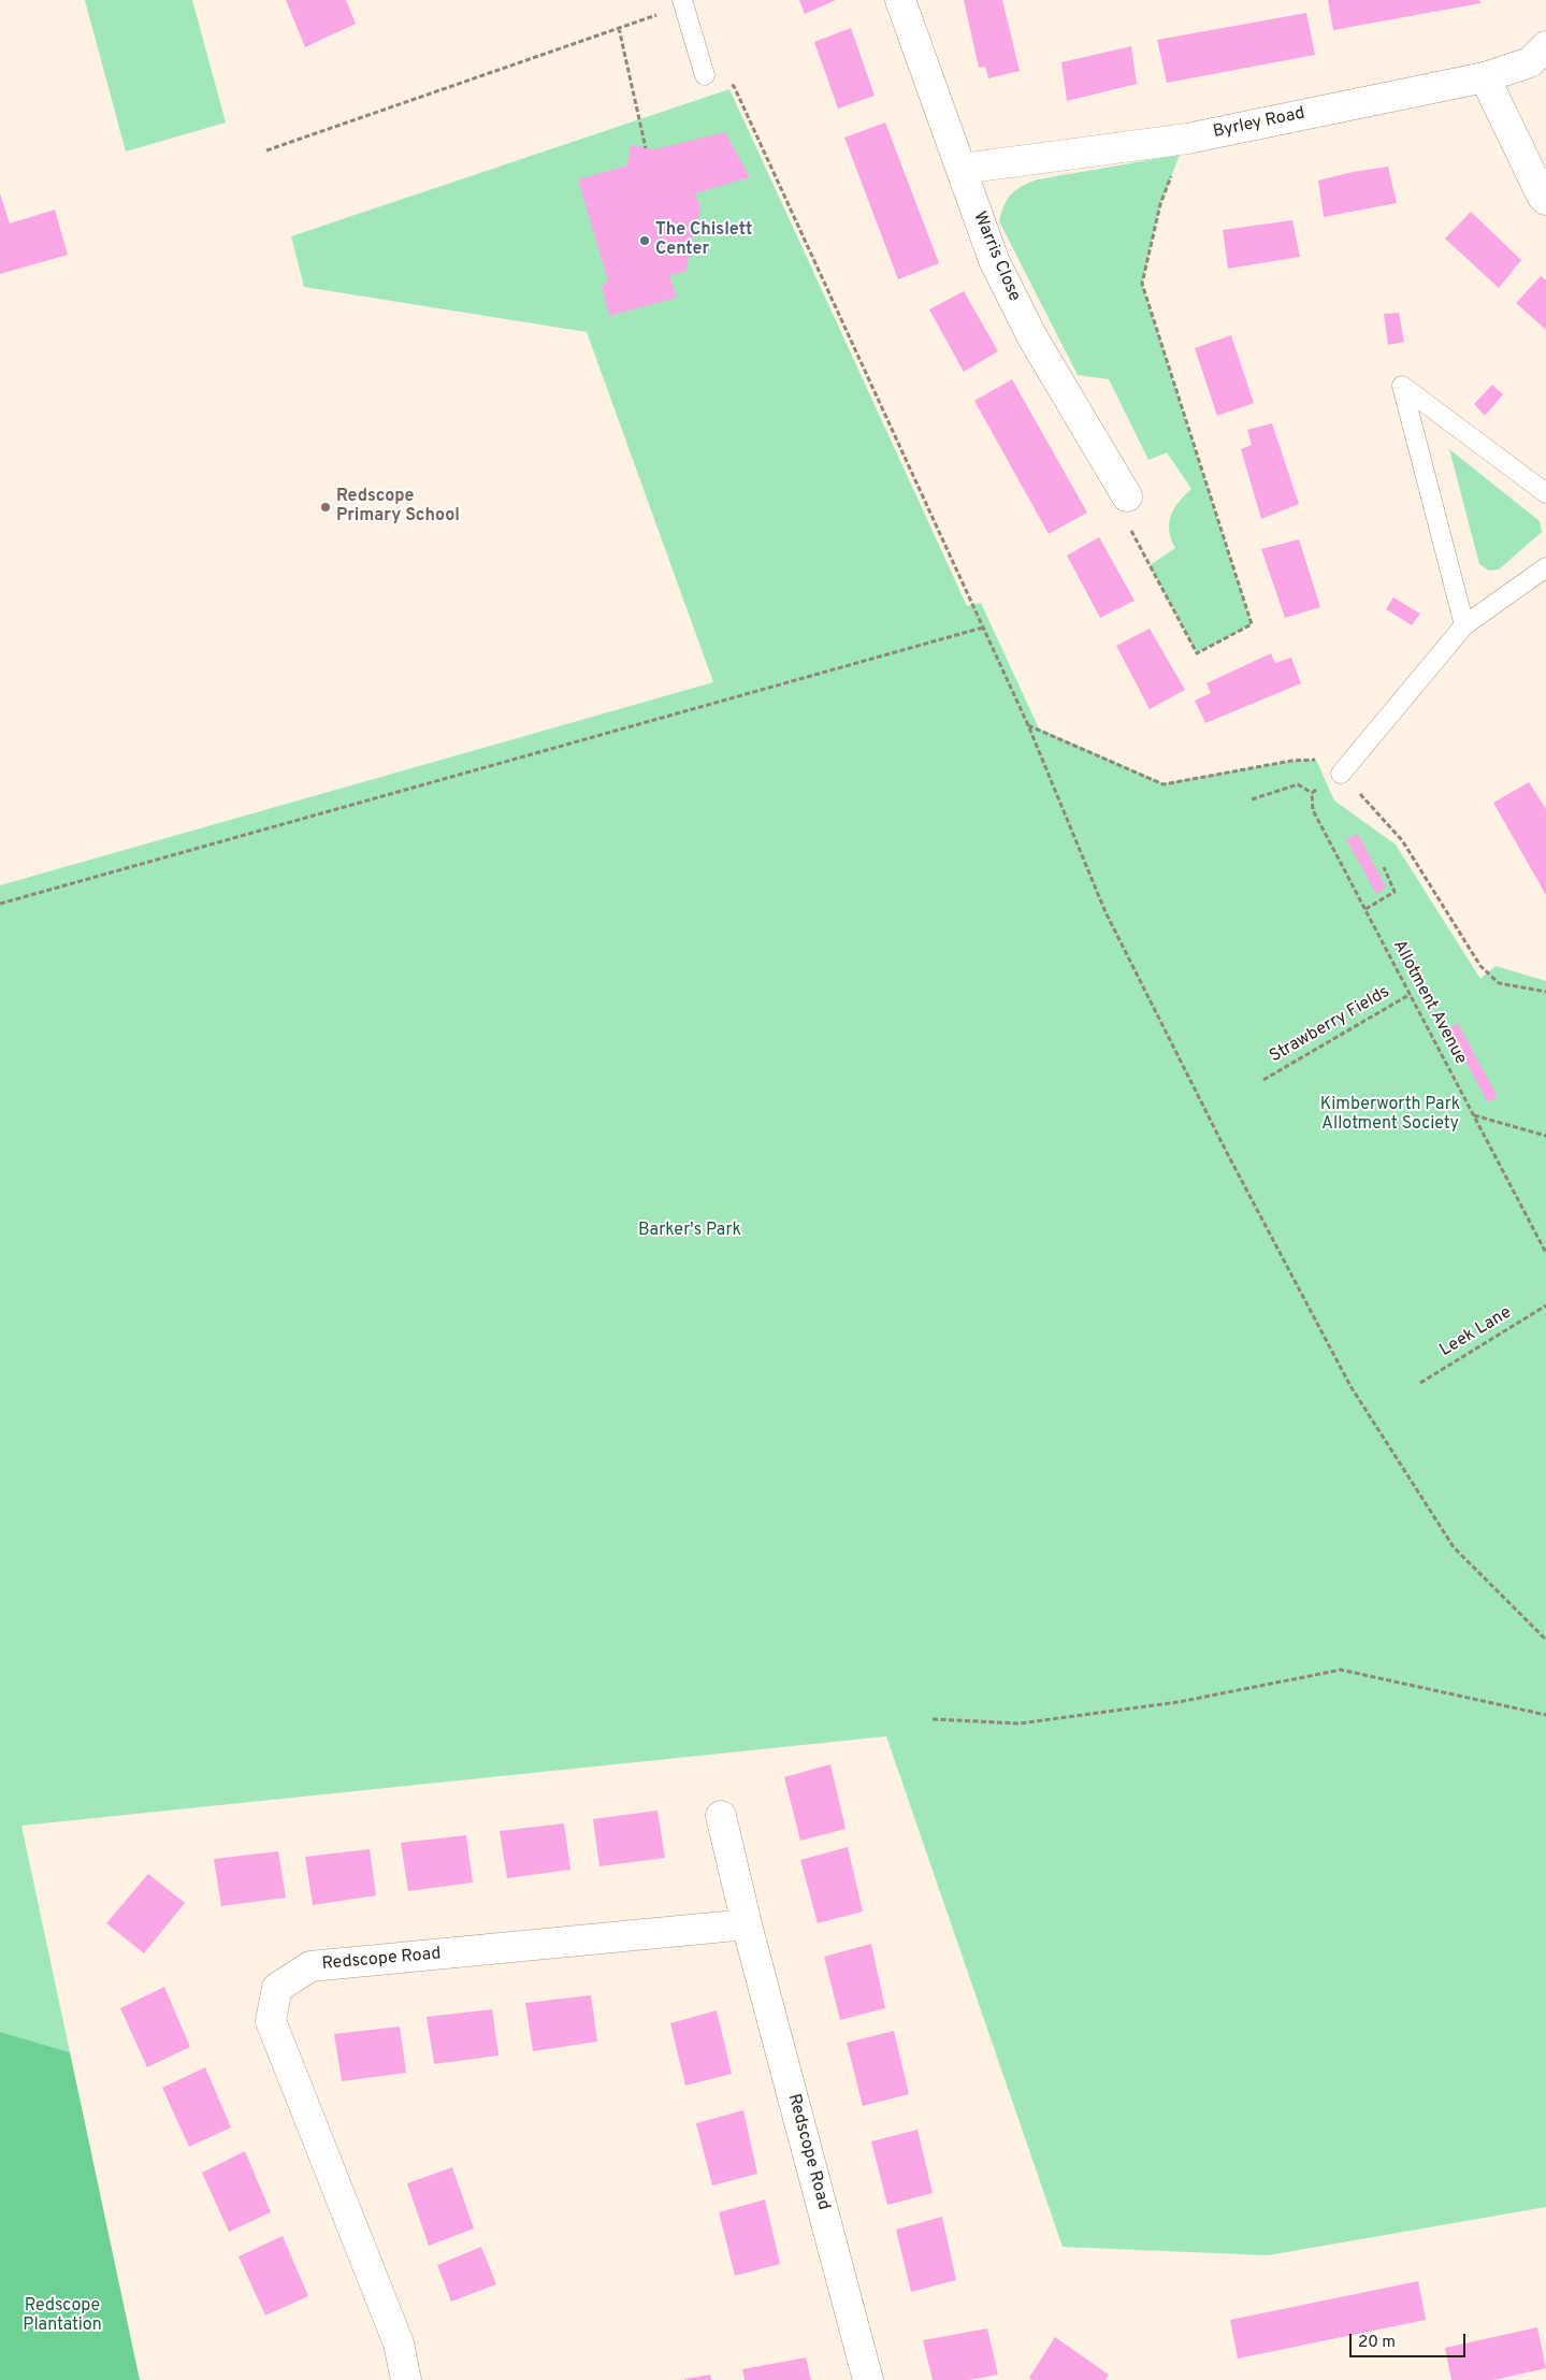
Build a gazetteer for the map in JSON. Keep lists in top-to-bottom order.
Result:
{
  "streets": {
    "street": ["Byrley Road", "Warris Close", "Redscope Road"],
    "path": ["Allotment Avenue", "Strawberry Fields", "Leek Lane"]
  },
  "crossings": [
    ["Byrley Road", "Warris Close"],
    ["Allotment Avenue", "Strawberry Fields"]
  ],
  "parks": ["Kimberworth Park Allotment Society", "Barker's Park", "Redscope Plantation"],
  "places": ["The Chislett Center", "Redscope Primary School"],
  "scale_bar": "20 m"
}
